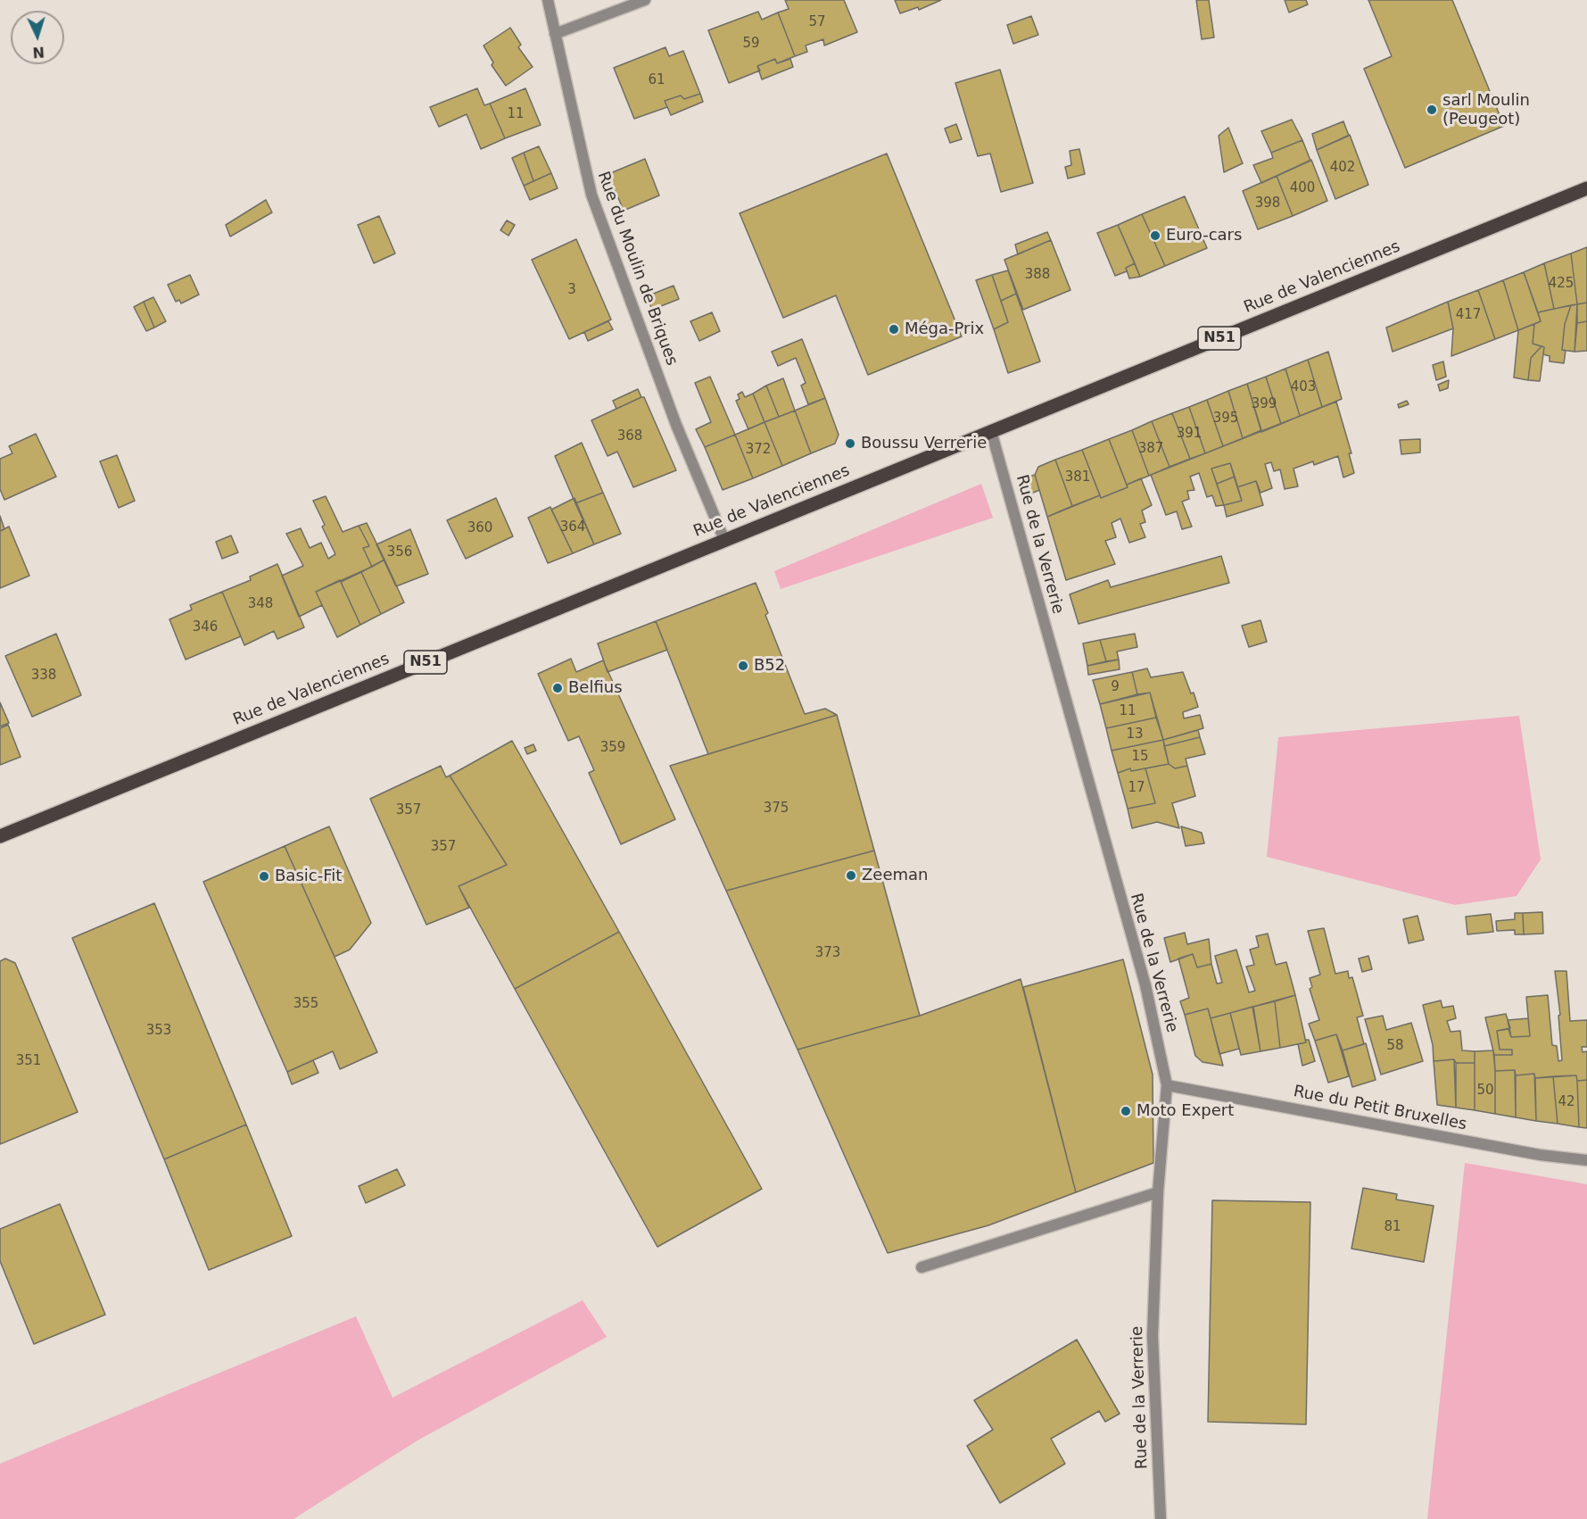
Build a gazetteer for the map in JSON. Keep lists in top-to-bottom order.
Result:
{
  "streets": {
    "main road": ["Rue de Valenciennes", "N51"],
    "street": ["Rue du Moulin de Briques", "Rue de la Verrerie", "Rue du Petit Bruxelles"]
  },
  "crossings": [
    ["Rue du Moulin de Briques", "Rue de Valenciennes"],
    ["Rue de Valenciennes", "Rue de la Verrerie"],
    ["Rue de la Verrerie", "Rue du Petit Bruxelles"]
  ],
  "places": [
    "sarl Moulin (Peugeot)",
    "Euro-cars",
    "Méga-Prix",
    "Boussu Verrerie",
    "B52",
    "Belfius",
    "Zeeman",
    "Basic-Fit",
    "Moto Expert"
  ],
  "house_numbers": [
    "57",
    "59",
    "61",
    "11",
    "402",
    "400",
    "398",
    "388",
    "425",
    "3",
    "417",
    "403",
    "399",
    "395",
    "391",
    "368",
    "387",
    "372",
    "381",
    "364",
    "360",
    "356",
    "348",
    "346",
    "338",
    "9",
    "11",
    "13",
    "359",
    "15",
    "17",
    "375",
    "357",
    "357",
    "373",
    "355",
    "353",
    "58",
    "351",
    "50",
    "42",
    "81"
  ],
  "north": "bottom"
}
